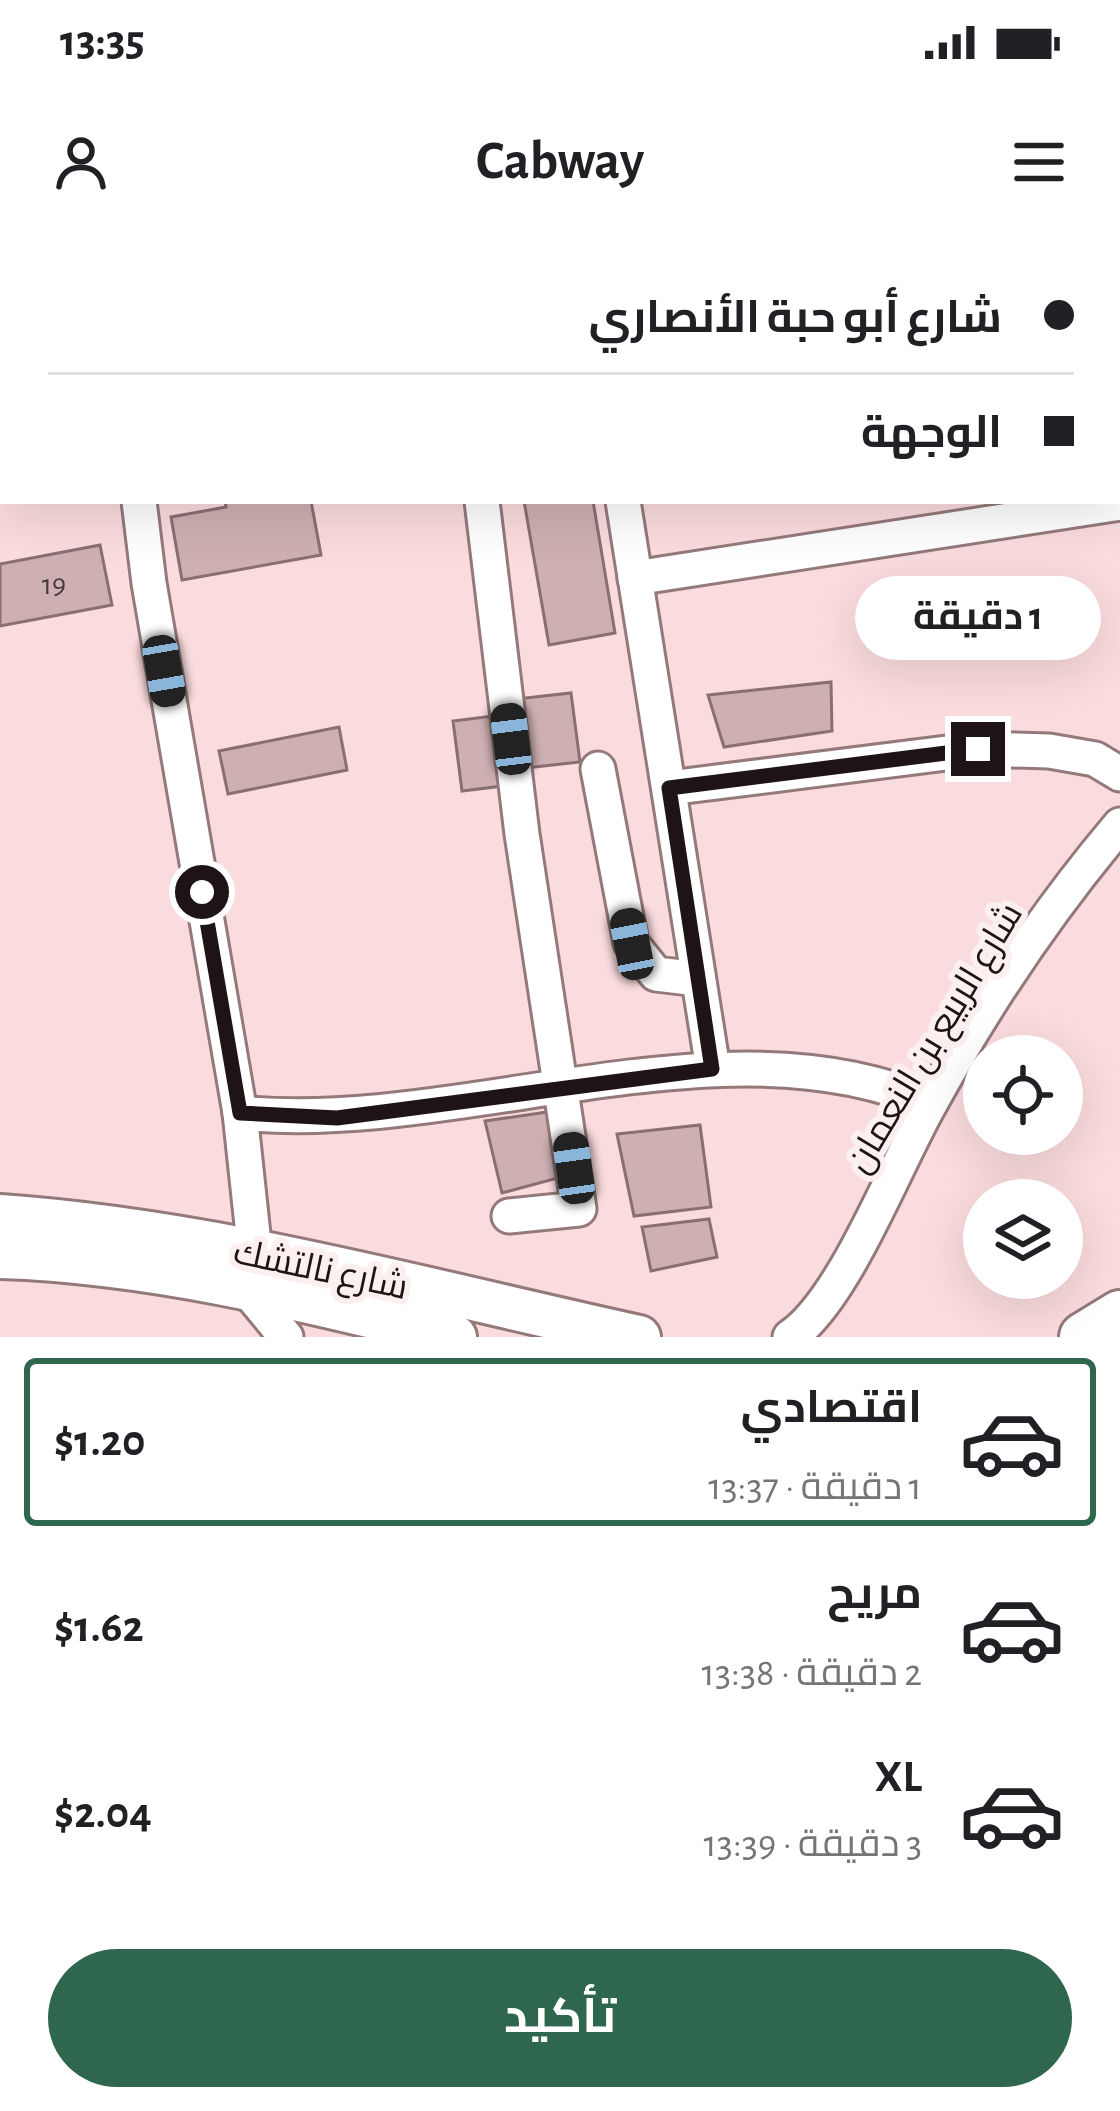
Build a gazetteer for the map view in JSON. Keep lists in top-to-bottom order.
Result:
{
  "streets": {
    "main road": ["شارع نالتشك"],
    "street": ["شارع الربيع بن النعمان"]
  },
  "house_numbers": ["19"],
  "page": {
    "status": "13:35",
    "header": "Cabway",
    "banner": ["شارع أبو حبة الأنصاري", "الوجهة"],
    "bubble": "1 دقيقة",
    "list": [
      {
        "name": "اقتصادي",
        "note": "1 دقيقة · 13:37",
        "value": "$1.20"
      },
      {
        "name": "مريح",
        "note": "2 دقيقة · 13:38",
        "value": "$1.62"
      },
      {
        "name": "XL",
        "note": "3 دقيقة · 13:39",
        "value": "$2.04"
      }
    ],
    "buttons": "تأكيد"
  }
}
